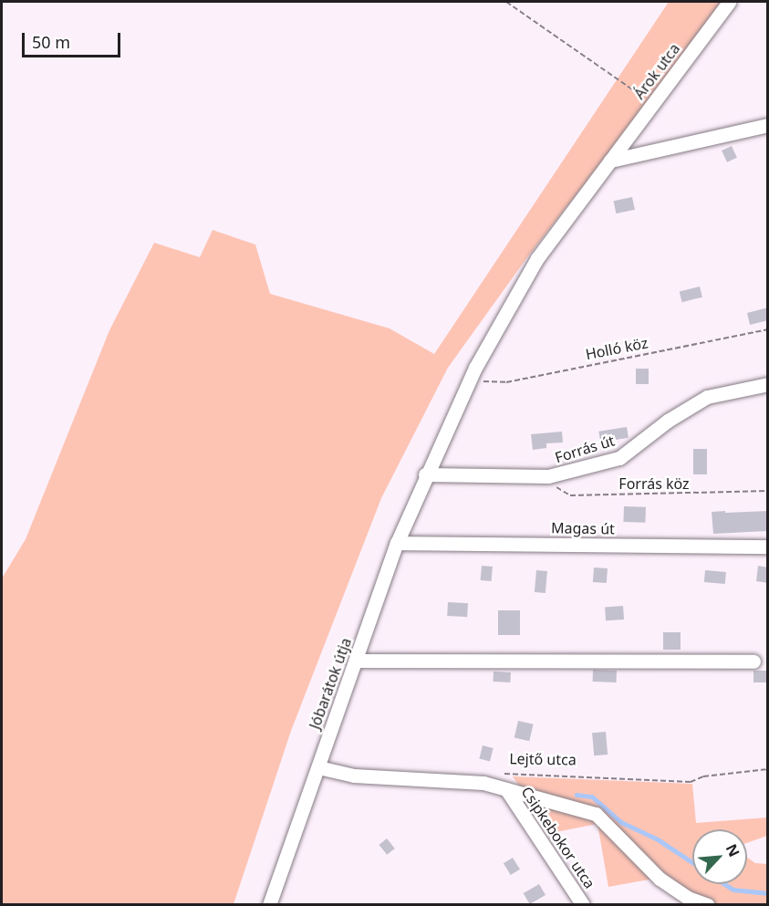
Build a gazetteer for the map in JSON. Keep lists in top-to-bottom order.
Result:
{
  "streets": {
    "street": [
      "Árok utca",
      "Forrás út",
      "Magas út",
      "Jóbarátok útja",
      "Csipkebokor utca"
    ],
    "path": ["Holló köz", "Forrás köz", "Lejtő utca"]
  },
  "crossings": [
    ["Árok utca", "Holló köz"],
    ["Árok utca", "Jóbarátok útja"],
    ["Holló köz", "Jóbarátok útja"],
    ["Forrás út", "Forrás köz"],
    ["Forrás út", "Jóbarátok útja"],
    ["Magas út", "Jóbarátok útja"]
  ],
  "scale_bar": "50 m",
  "north": "top right"
}
